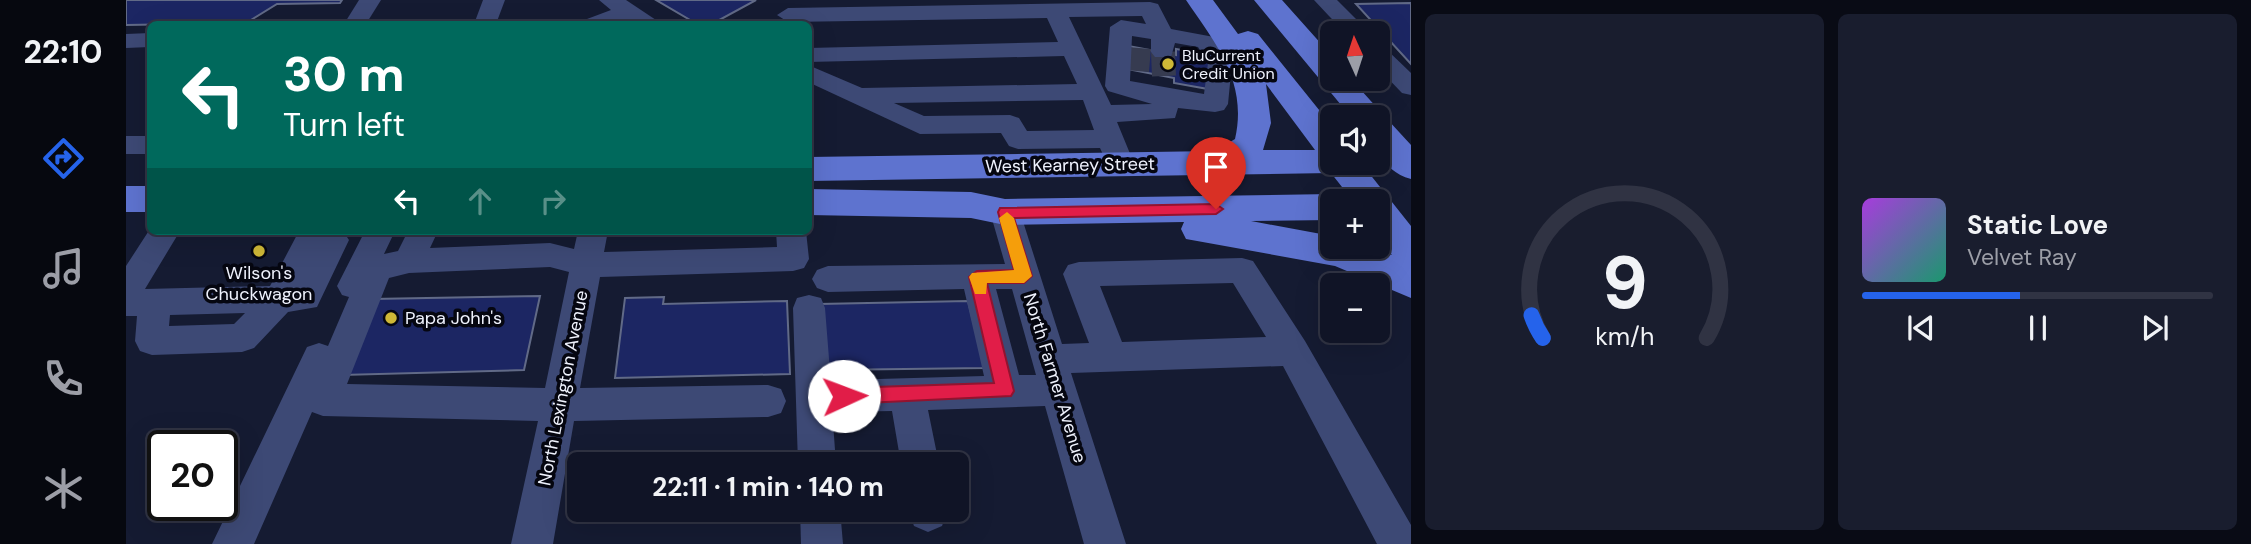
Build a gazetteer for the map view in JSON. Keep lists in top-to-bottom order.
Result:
{
  "streets": {
    "main road": ["West Kearney Street"],
    "street": ["North Farmer Avenue", "North Lexington Avenue"]
  },
  "places": ["BluCurrent Credit Union", "Wilson's Chuckwagon", "Papa John's"],
  "north": "top",
  "page": {
    "tabs": "22:10",
    "map_buttons": ["+", "−"],
    "turn": ["30 m", "Turn left"],
    "song": ["Static Love", "Velvet Ray"],
    "limit": "20",
    "trip": "22:11 · 1 min · 140 m",
    "gauge": ["9", "km/h"]
  }
}
